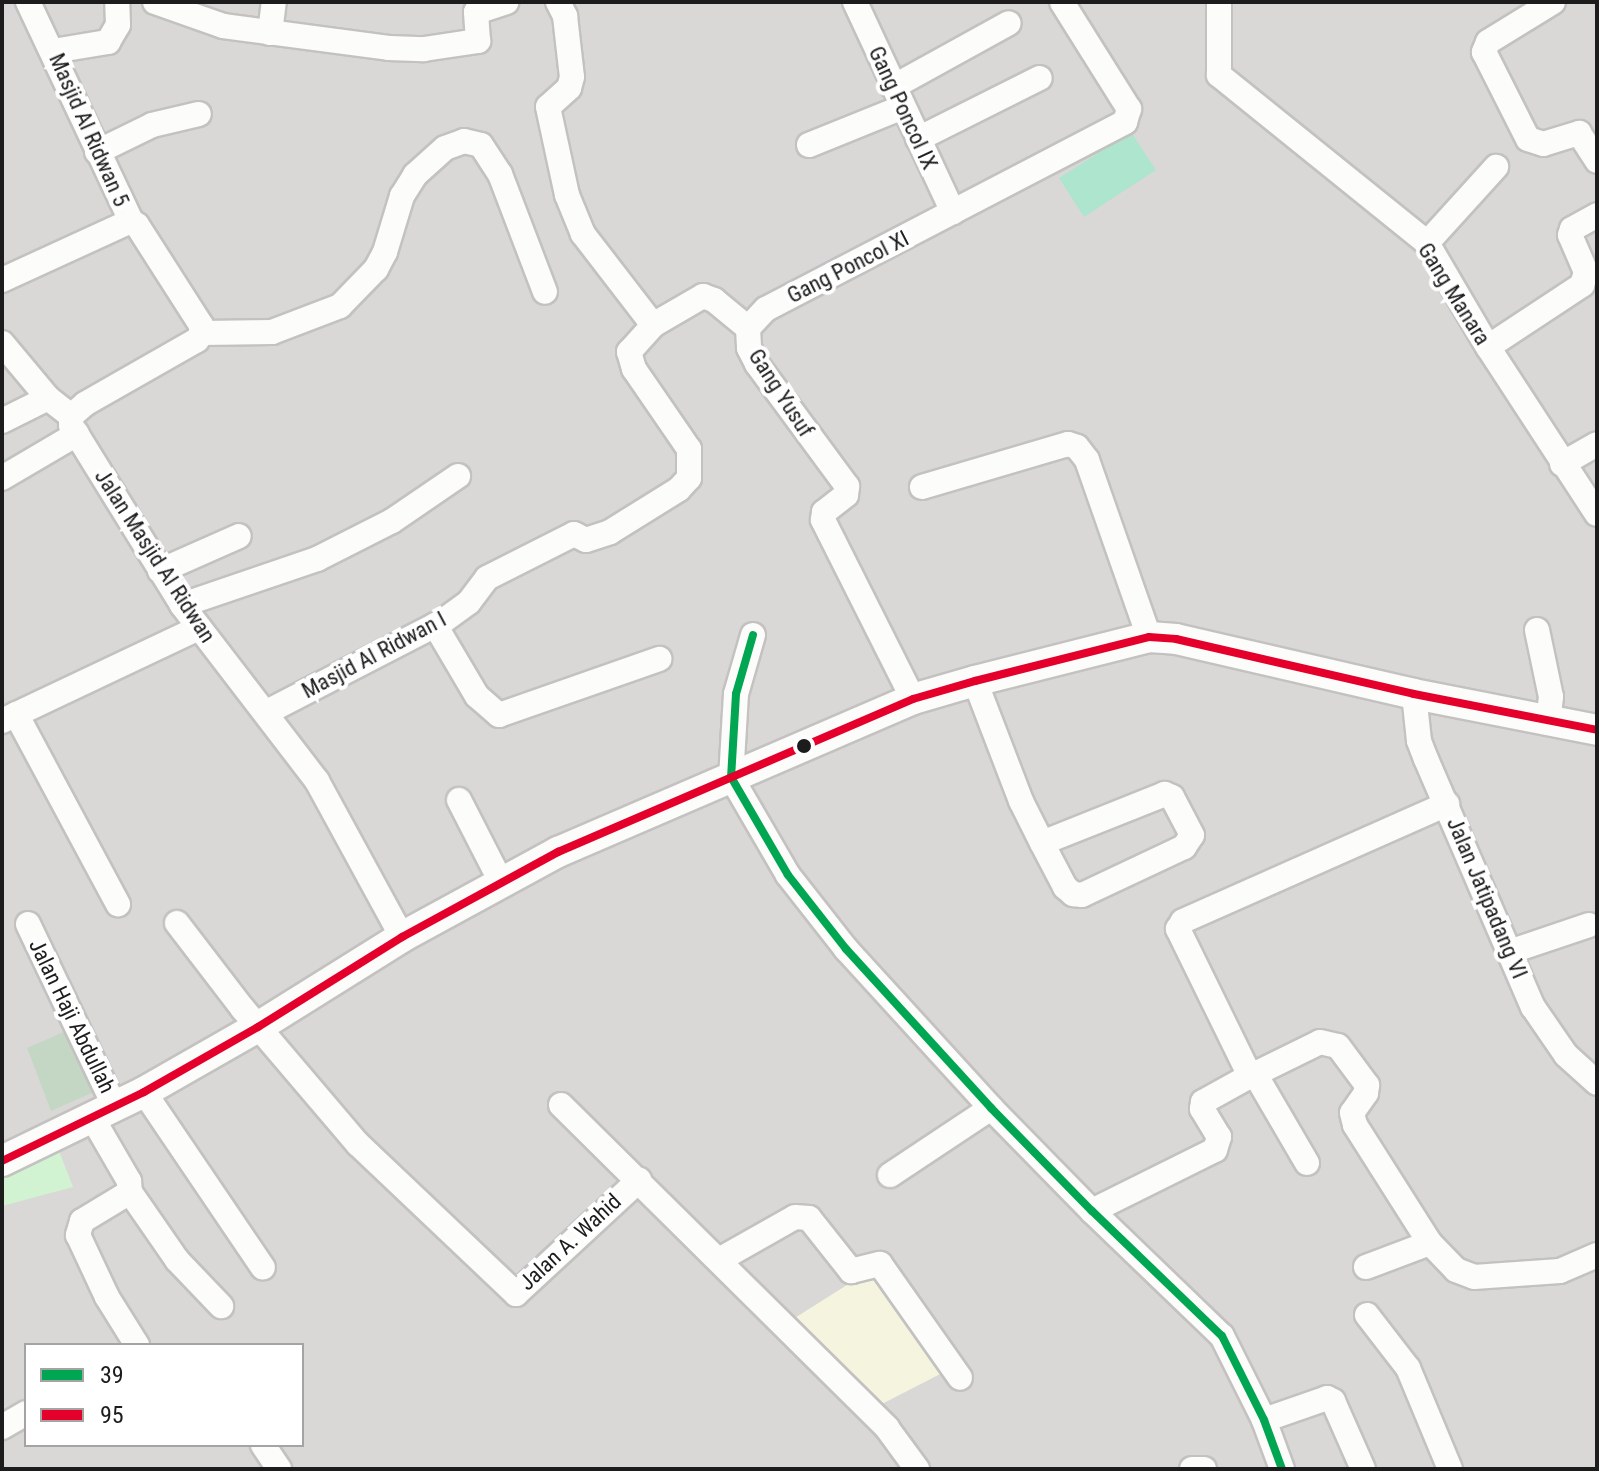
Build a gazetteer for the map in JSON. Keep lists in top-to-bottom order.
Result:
{
  "streets": {
    "street": [
      "Gang Poncol IX",
      "Masjid Al Ridwan 5",
      "Gang Poncol XI",
      "Gang Manara",
      "Gang Yusuf",
      "Jalan Masjid Al Ridwan",
      "Masjid Al Ridwan I",
      "Jalan Jatipadang VI",
      "Jalan Haji Abdullah",
      "Jalan A. Wahid"
    ]
  },
  "crossings": [
    ["Gang Poncol IX", "Gang Poncol XI"],
    ["Gang Poncol XI", "Gang Yusuf"],
    ["Gang Yusuf", "Masjid Al Ridwan I"],
    ["Jalan Masjid Al Ridwan", "Masjid Al Ridwan I"]
  ],
  "lines": ["transit line 39", "transit line 95"],
  "legend": ["39", "95"]
}
